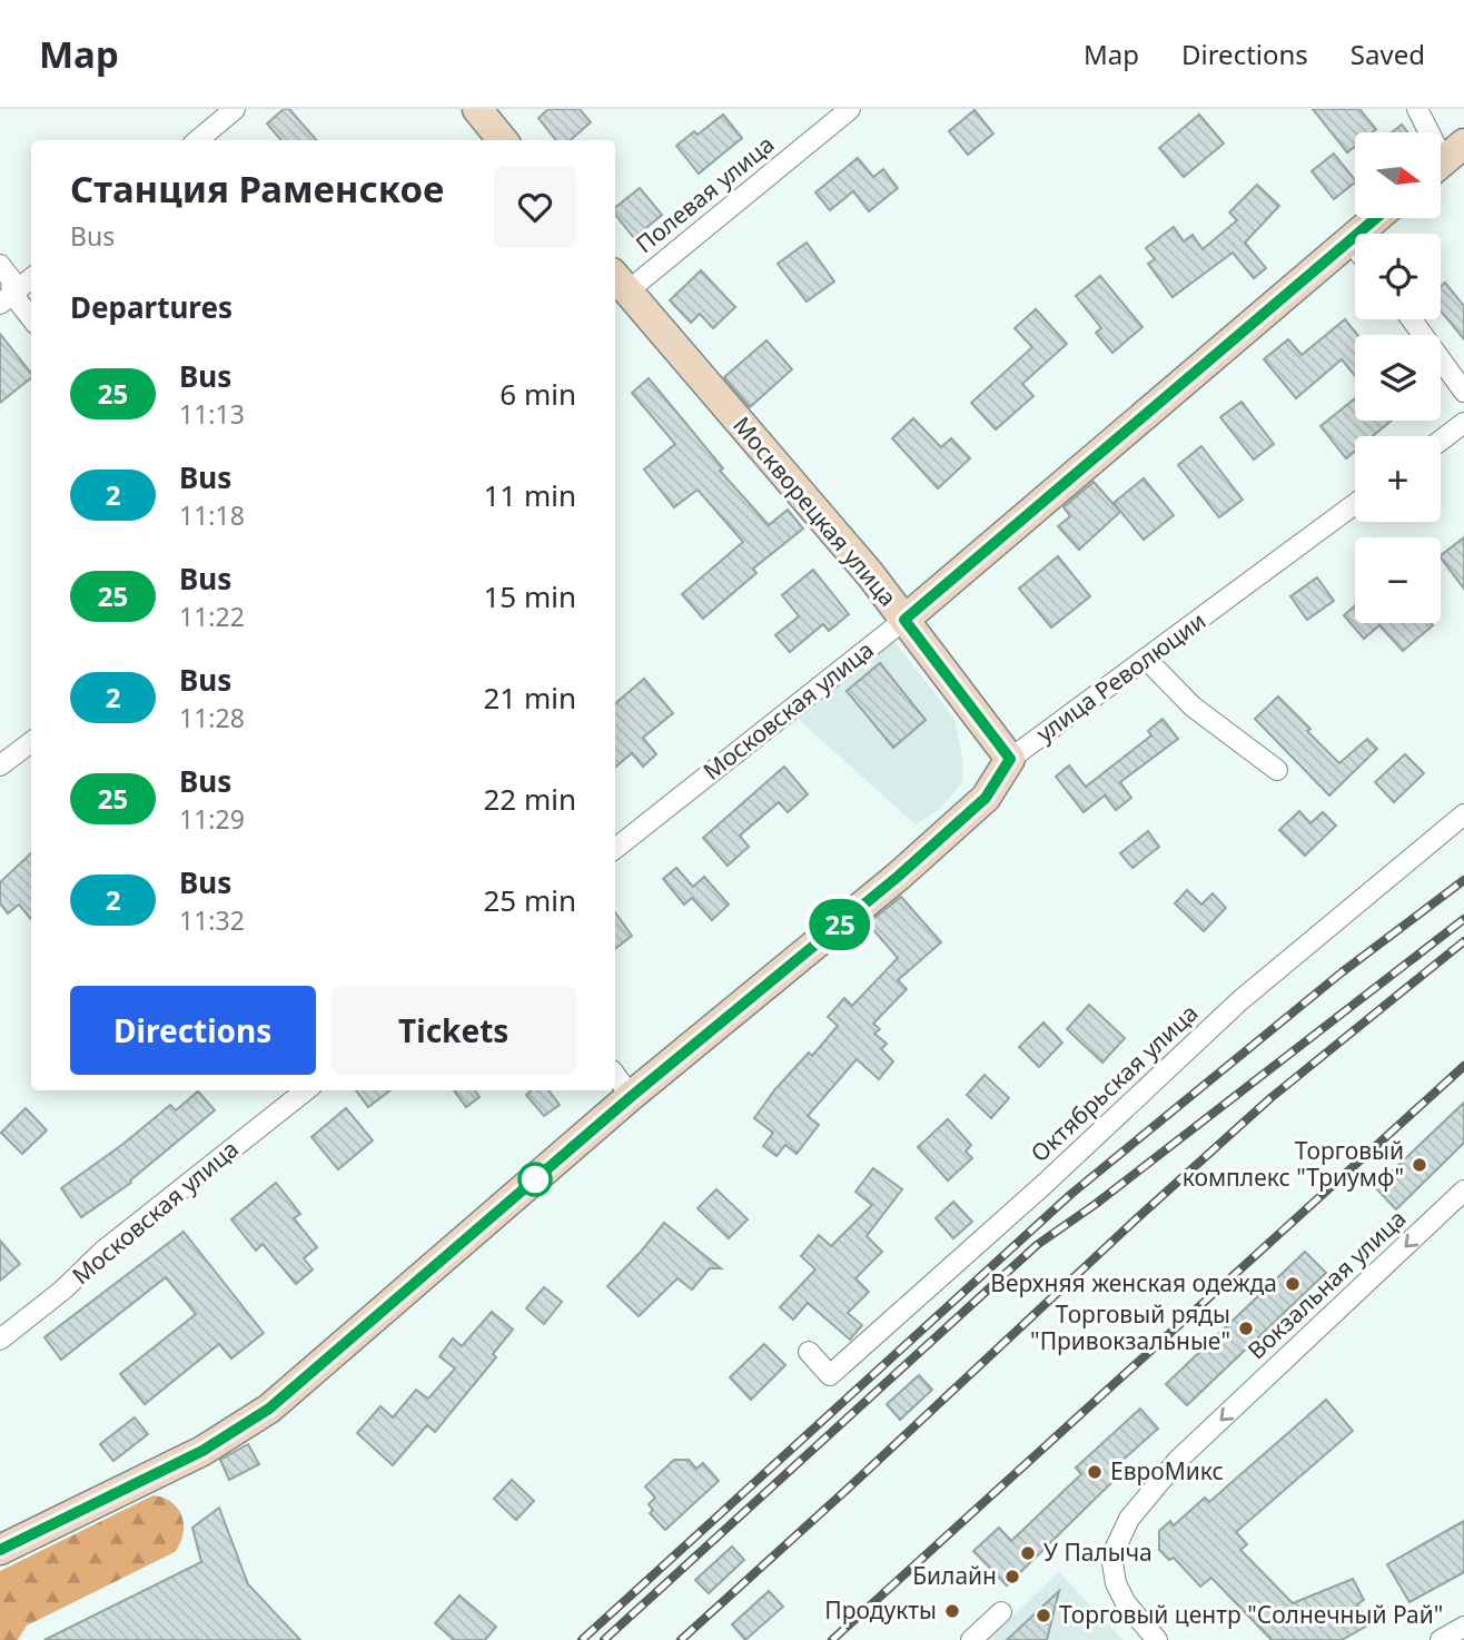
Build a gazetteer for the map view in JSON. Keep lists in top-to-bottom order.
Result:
{
  "streets": {
    "street": [
      "Полевая улица",
      "Москворецкая улица",
      "улица Революции",
      "Московская улица",
      "Октябрьская улица",
      "Вокзальная улица"
    ]
  },
  "crossings": [
    ["Полевая улица", "Москворецкая улица"],
    ["Москворецкая улица", "улица Революции"],
    ["Москворецкая улица", "Московская улица"]
  ],
  "one_way": ["Вокзальная улица"],
  "places": [
    "Торговый комплекс \"Триумф\"",
    "Верхняя женская одежда",
    "Торговый ряды \"Привокзальные\"",
    "ЕвроМикс",
    "У Палыча",
    "Билайн",
    "Продукты",
    "Торговый центр \"Солнечный Рай\""
  ],
  "lines": ["bus line 25"],
  "north": "right",
  "page": {
    "header": "Map",
    "nav": ["Map", "Directions", "Saved"],
    "on_map": "25",
    "map_buttons": ["+", "−"],
    "heading": [
      ["Станция Раменское", "Bus"],
      "Departures"
    ],
    "list": [
      {
        "mark": "25",
        "name": "Bus",
        "note": "11:13",
        "value": "6 min"
      },
      {
        "mark": "2",
        "name": "Bus",
        "note": "11:18",
        "value": "11 min"
      },
      {
        "mark": "25",
        "name": "Bus",
        "note": "11:22",
        "value": "15 min"
      },
      {
        "mark": "2",
        "name": "Bus",
        "note": "11:28",
        "value": "21 min"
      },
      {
        "mark": "25",
        "name": "Bus",
        "note": "11:29",
        "value": "22 min"
      },
      {
        "mark": "2",
        "name": "Bus",
        "note": "11:32",
        "value": "25 min"
      }
    ],
    "buttons": ["Directions", "Tickets"]
  }
}
